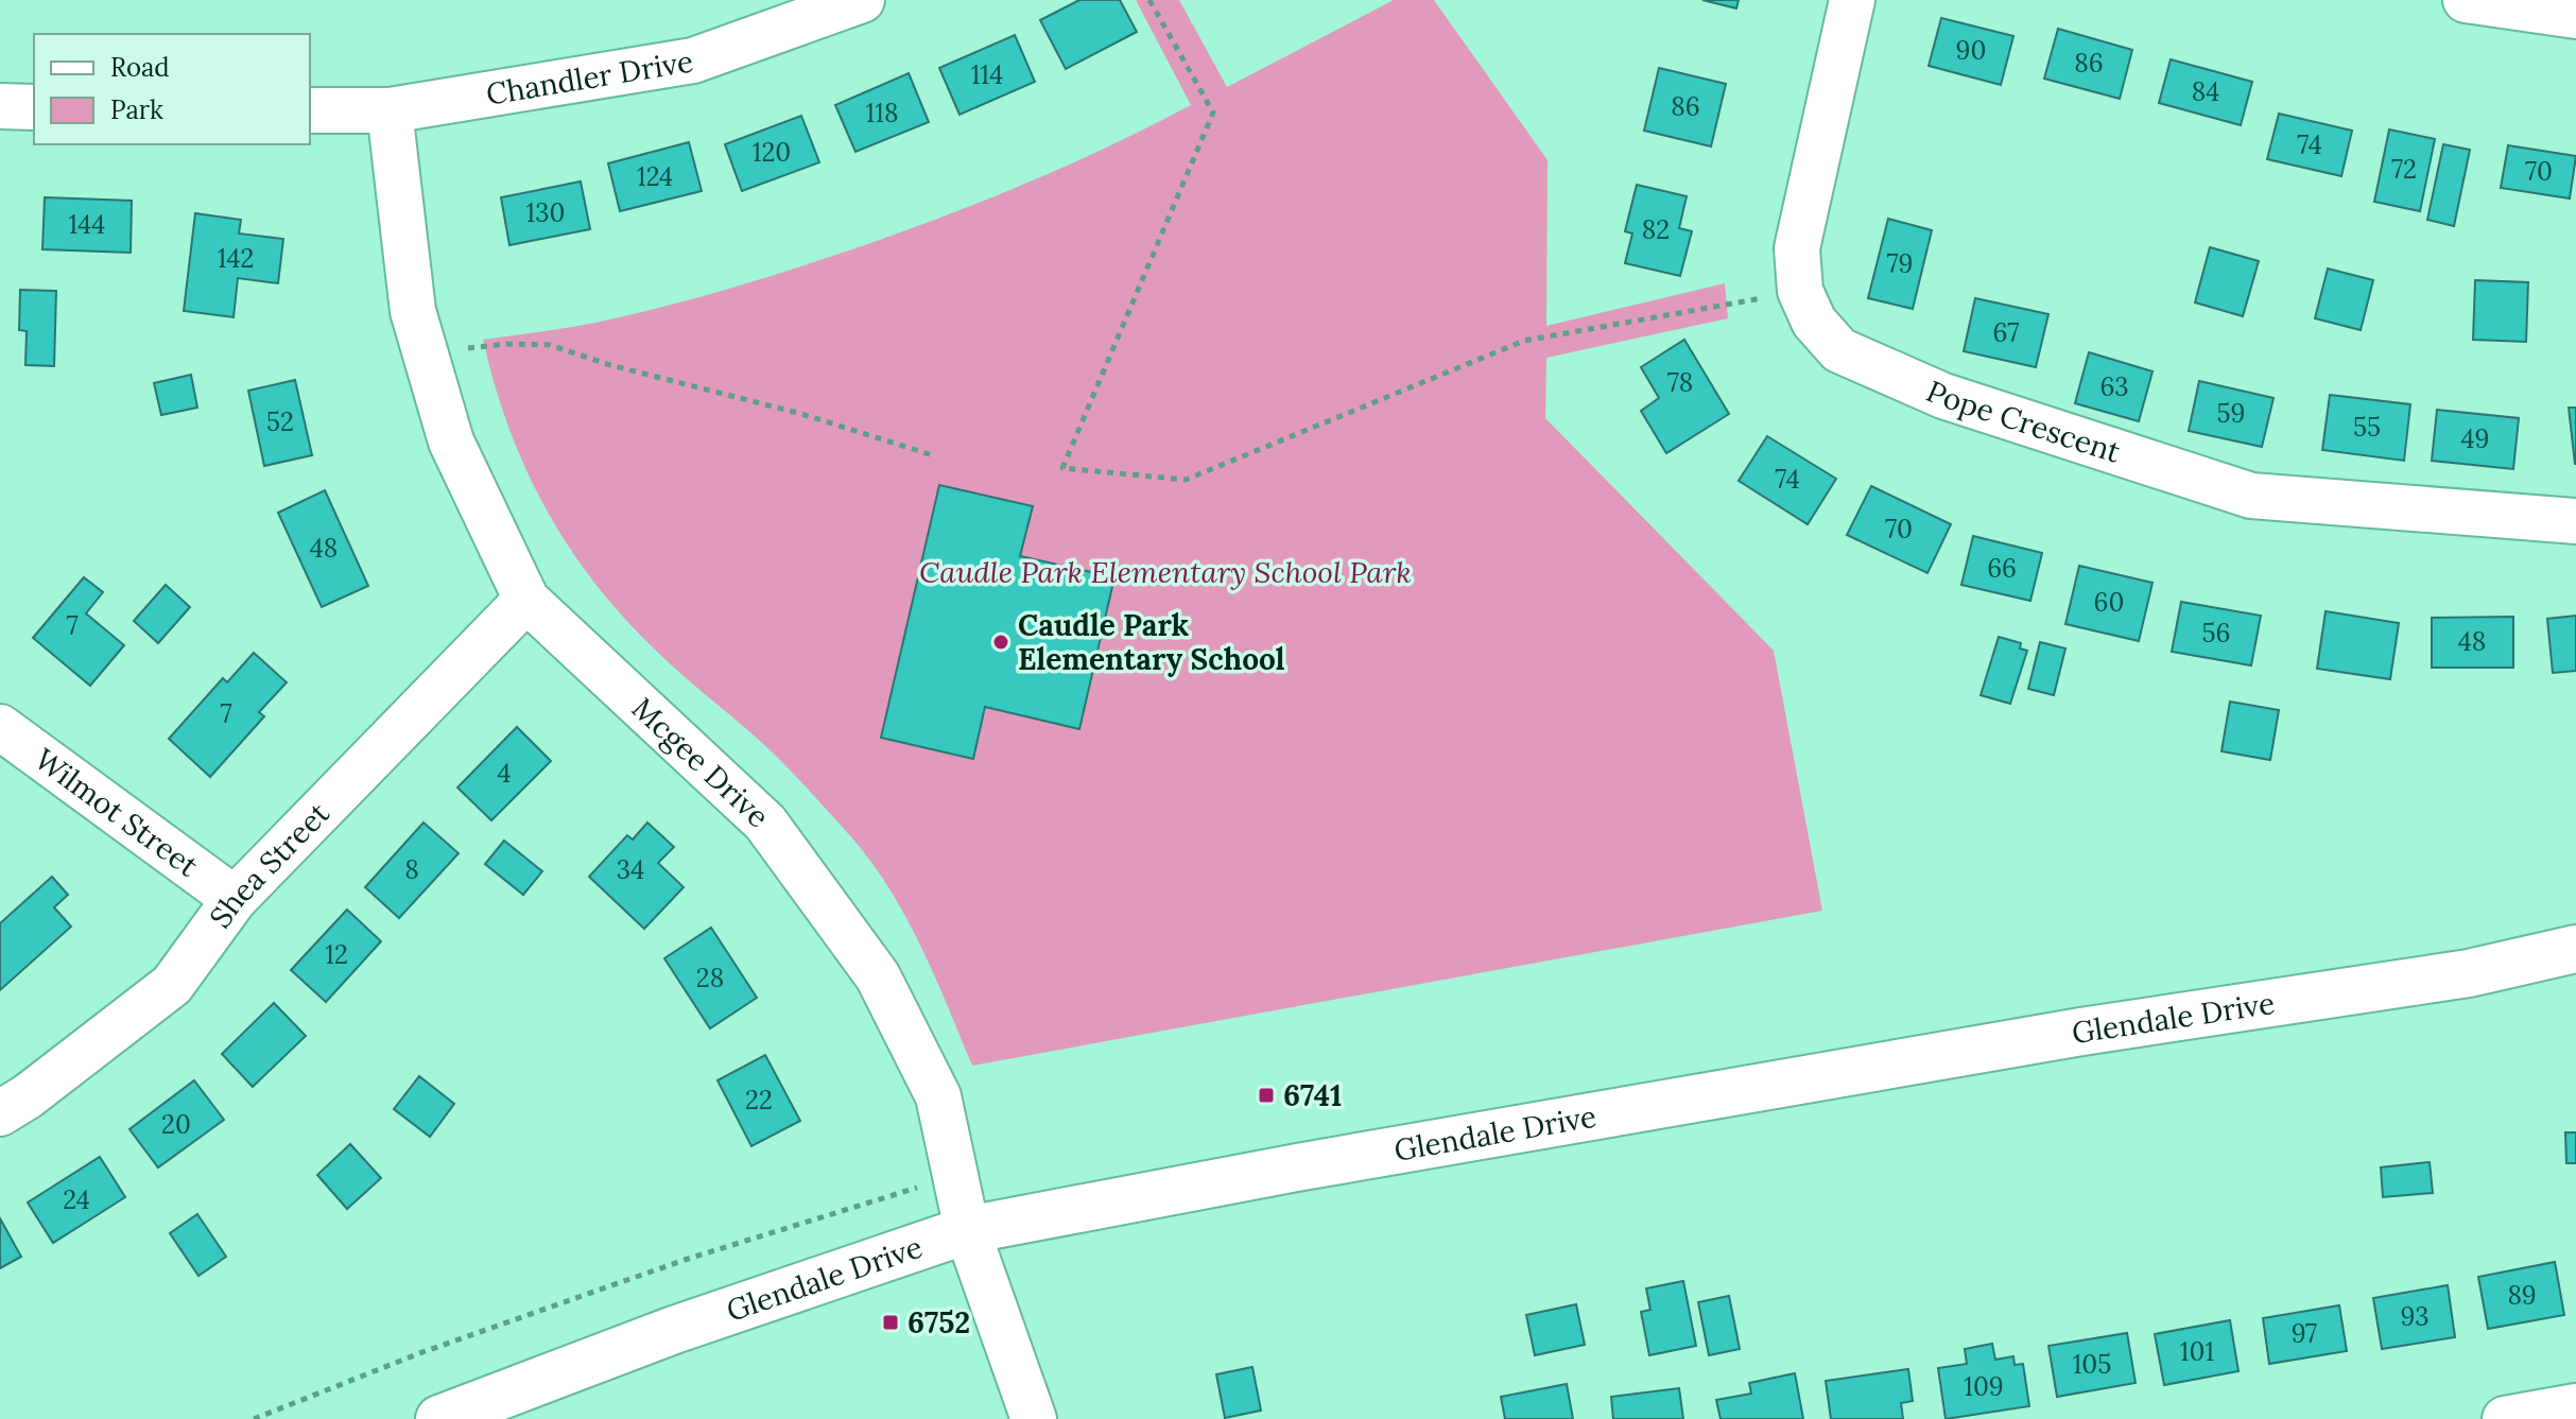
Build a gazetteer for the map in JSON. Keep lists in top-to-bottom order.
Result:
{
  "streets": {
    "main road": ["Glendale Drive"],
    "street": [
      "Chandler Drive",
      "Pope Crescent",
      "Mcgee Drive",
      "Wilmot Street",
      "Shea Street"
    ]
  },
  "crossings": [
    ["Chandler Drive", "Mcgee Drive"],
    ["Mcgee Drive", "Shea Street"],
    ["Mcgee Drive", "Glendale Drive"],
    ["Wilmot Street", "Shea Street"]
  ],
  "parks": ["Caudle Park Elementary School Park"],
  "places": {
    "other": ["Caudle Park Elementary School"],
    "transit": ["6741", "6752"]
  },
  "house_numbers": [
    "90",
    "86",
    "114",
    "84",
    "86",
    "118",
    "74",
    "120",
    "72",
    "70",
    "124",
    "130",
    "144",
    "82",
    "142",
    "79",
    "67",
    "78",
    "63",
    "59",
    "52",
    "55",
    "49",
    "74",
    "70",
    "48",
    "66",
    "60",
    "7",
    "56",
    "48",
    "7",
    "4",
    "8",
    "34",
    "12",
    "28",
    "22",
    "20",
    "24",
    "89",
    "93",
    "97",
    "101",
    "105",
    "109"
  ],
  "legend": ["Road", "Park"]
}
